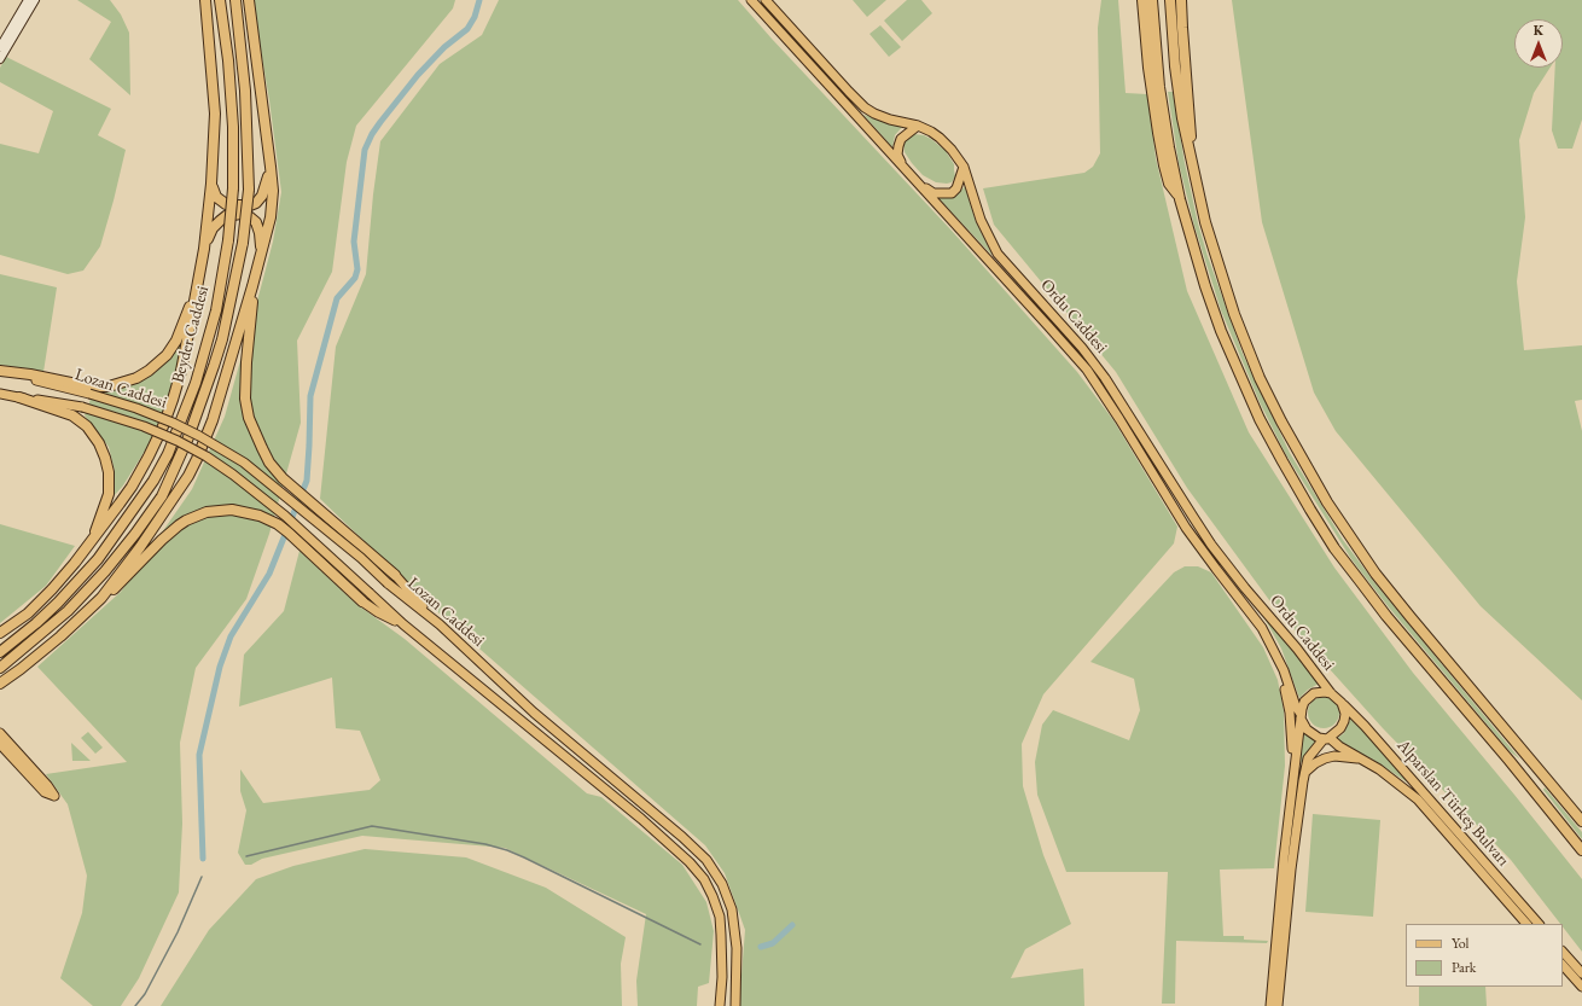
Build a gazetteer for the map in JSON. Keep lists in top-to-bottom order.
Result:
{
  "streets": {
    "highway": ["Beyder Caddesi"],
    "main road": ["Ordu Caddesi", "Lozan Caddesi", "Alparslan Türkeş Bulvarı"]
  },
  "crossings": [
    ["Ordu Caddesi", "Alparslan Türkeş Bulvarı"]
  ],
  "legend": ["Yol", "Park"],
  "north": "top"
}
